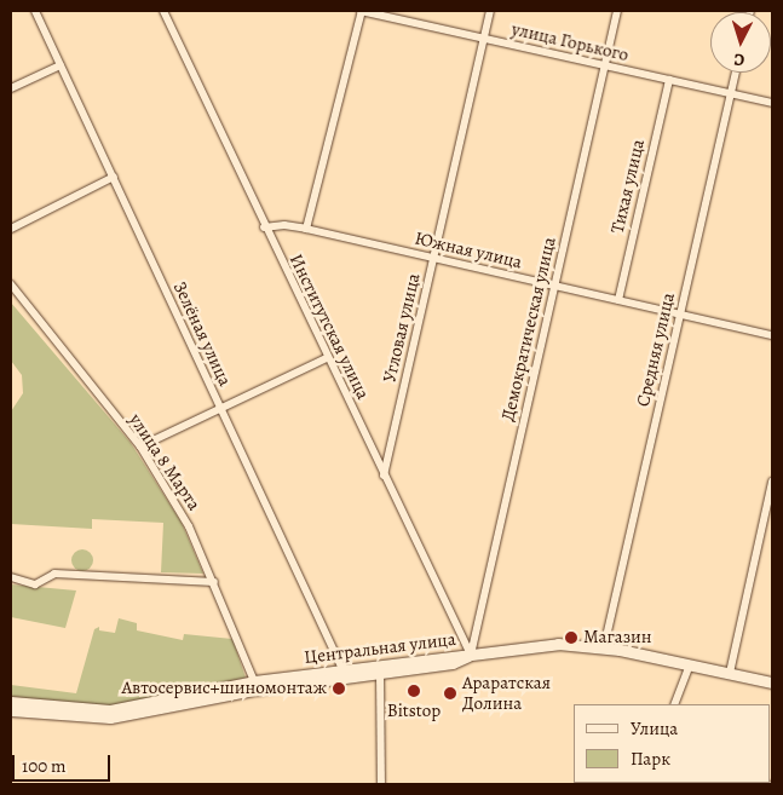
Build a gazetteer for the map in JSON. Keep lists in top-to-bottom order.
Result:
{
  "streets": {
    "main road": ["Центральная улица"],
    "street": [
      "улица Горького",
      "Тихая улица",
      "Южная улица",
      "Институтская улица",
      "Угловая улица",
      "Демократическая улица",
      "Зелёная улица",
      "Средняя улица",
      "улица 8 Марта"
    ]
  },
  "crossings": [
    ["улица Горького", "Тихая улица"],
    ["улица Горького", "Угловая улица"],
    ["улица Горького", "Демократическая улица"],
    ["улица Горького", "Средняя улица"],
    ["Тихая улица", "Южная улица"],
    ["Южная улица", "Институтская улица"],
    ["Южная улица", "Угловая улица"],
    ["Южная улица", "Демократическая улица"],
    ["Южная улица", "Средняя улица"],
    ["Институтская улица", "Угловая улица"],
    ["Институтская улица", "Демократическая улица"],
    ["Институтская улица", "Центральная улица"],
    ["Демократическая улица", "Центральная улица"],
    ["Зелёная улица", "Центральная улица"],
    ["улица 8 Марта", "Центральная улица"]
  ],
  "places": [
    "Магазин",
    "Автосервис+шиномонтаж",
    "Bitstop",
    "Араратская Долина"
  ],
  "legend": ["Улица", "Парк"],
  "scale_bar": "100 m",
  "north": "bottom"
}
